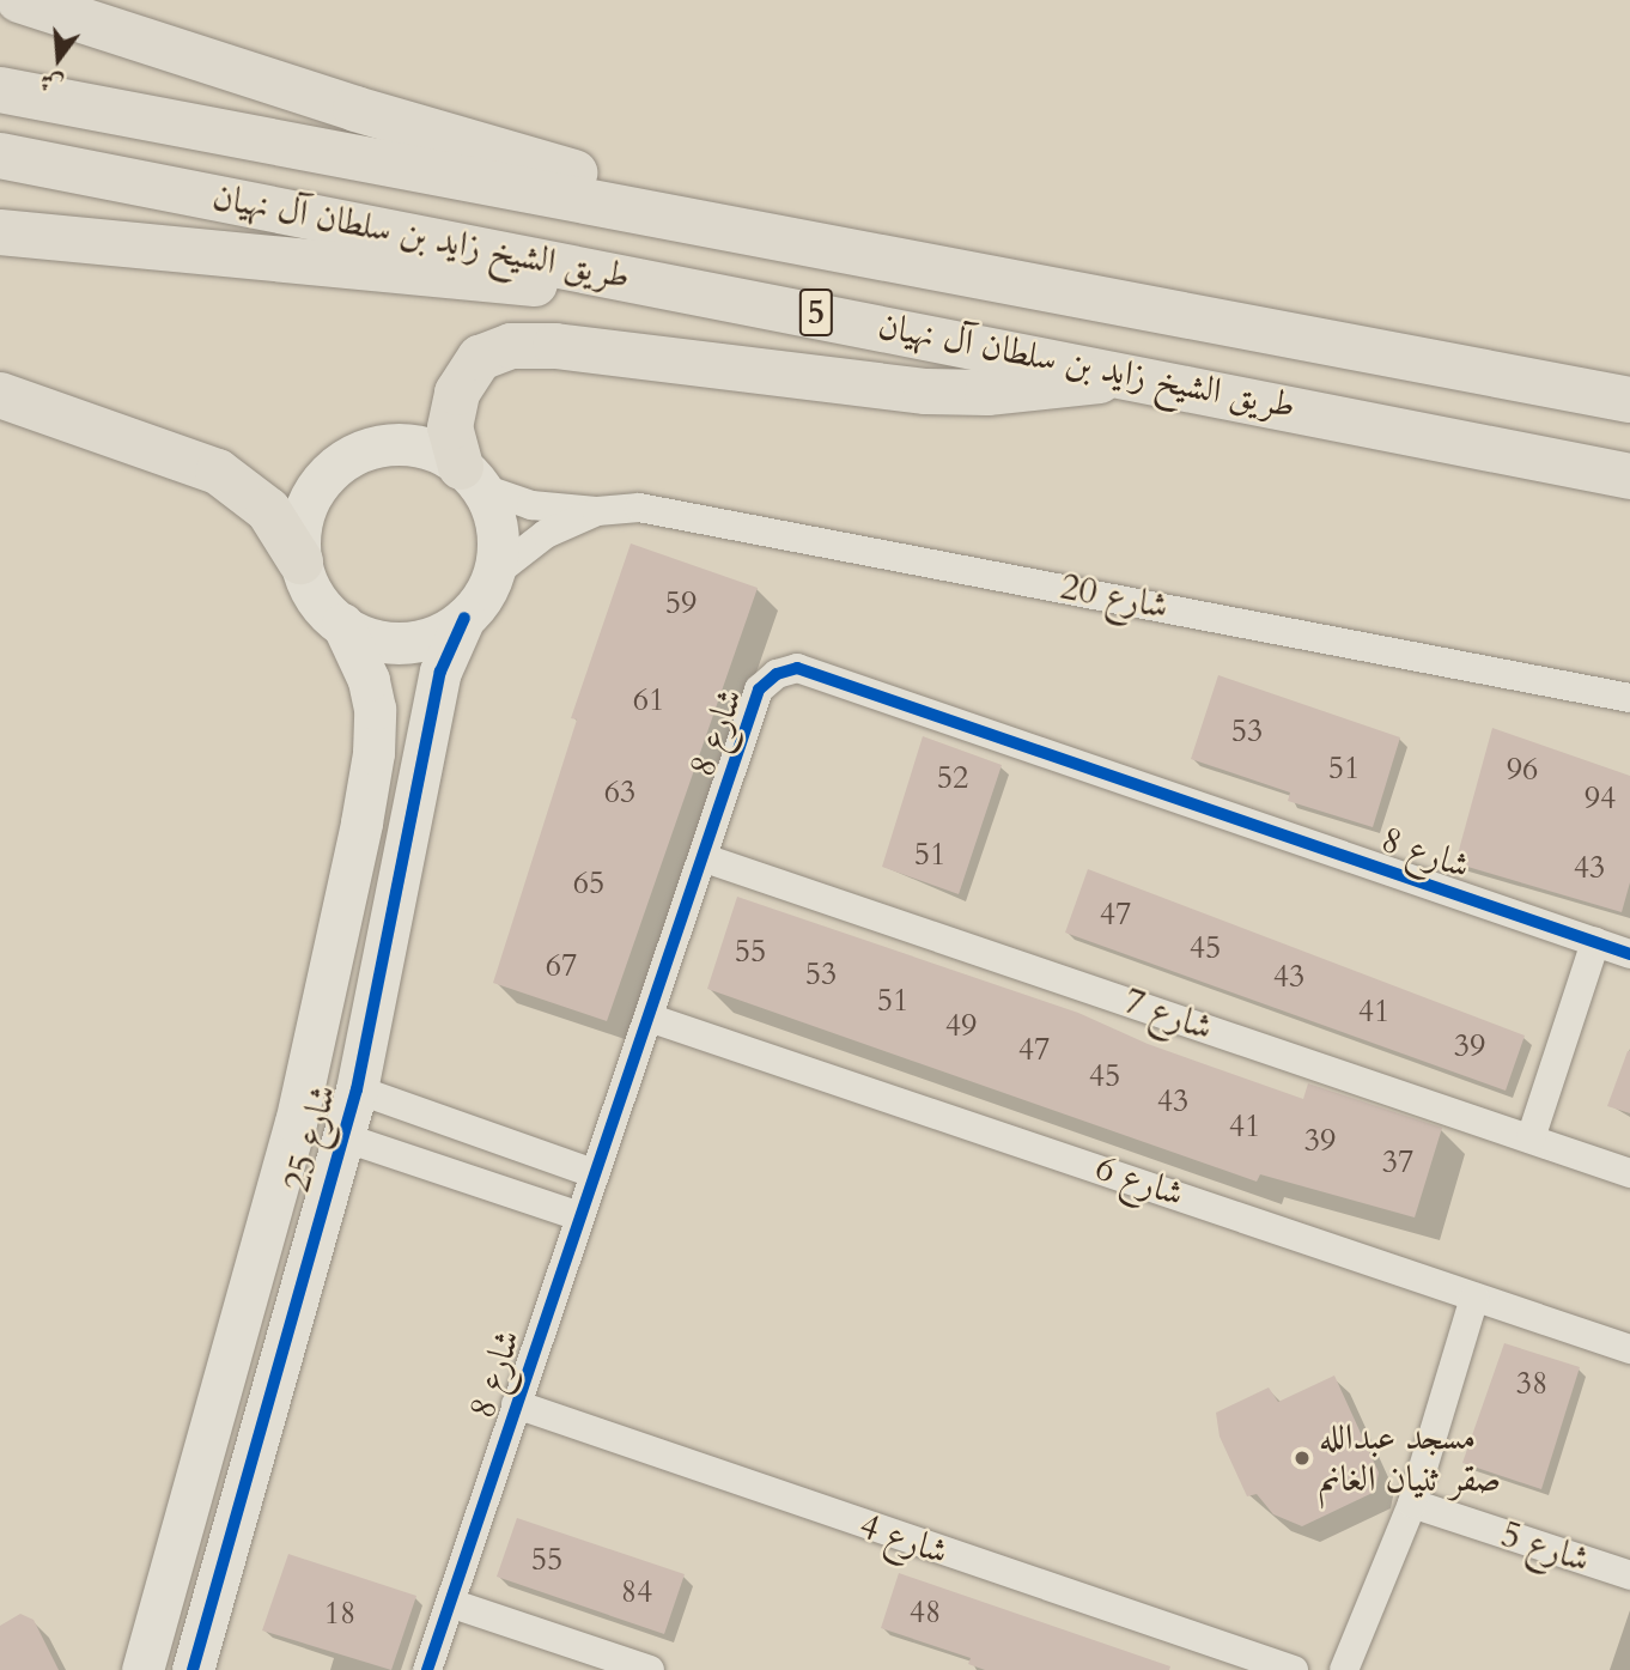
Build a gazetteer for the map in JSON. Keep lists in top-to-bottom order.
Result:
{
  "streets": {
    "highway": ["طريق الشيخ زايد بن سلطان آل نهيان", "5"],
    "street": [
      "شارع 20",
      "شارع 8",
      "شارع 7",
      "شارع 25",
      "شارع 6",
      "شارع 4",
      "شارع 5"
    ]
  },
  "crossings": [
    ["شارع 20", "شارع 25"],
    ["شارع 8", "شارع 7"],
    ["شارع 8", "شارع 6"],
    ["شارع 8", "شارع 4"]
  ],
  "places": ["مسجد عبدالله صقر ثنيان الغانم"],
  "house_numbers": [
    "59",
    "61",
    "53",
    "51",
    "96",
    "52",
    "63",
    "94",
    "51",
    "43",
    "65",
    "47",
    "45",
    "55",
    "67",
    "53",
    "43",
    "51",
    "41",
    "49",
    "39",
    "47",
    "45",
    "43",
    "41",
    "39",
    "37",
    "38",
    "55",
    "84",
    "48",
    "18"
  ],
  "north": "bottom"
}
